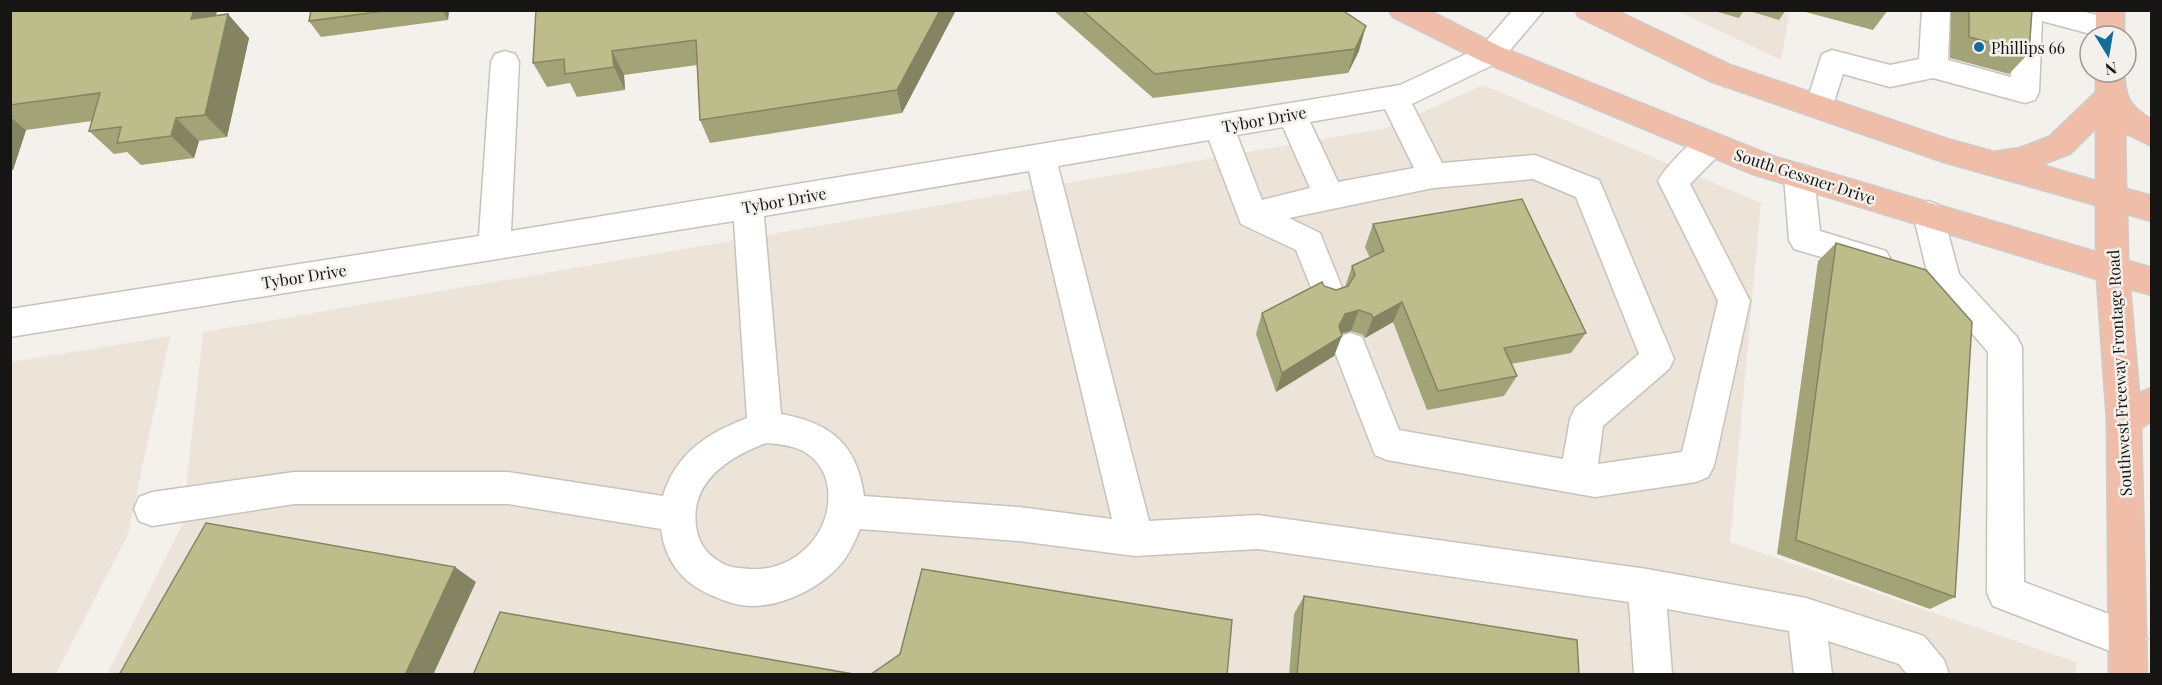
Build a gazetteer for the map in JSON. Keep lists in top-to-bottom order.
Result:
{
  "streets": {
    "main road": ["South Gessner Drive", "Southwest Freeway Frontage Road"],
    "street": ["Tybor Drive"]
  },
  "crossings": [
    ["Tybor Drive", "South Gessner Drive"],
    ["South Gessner Drive", "Southwest Freeway Frontage Road"]
  ],
  "places": ["Phillips 66"],
  "north": "bottom"
}
